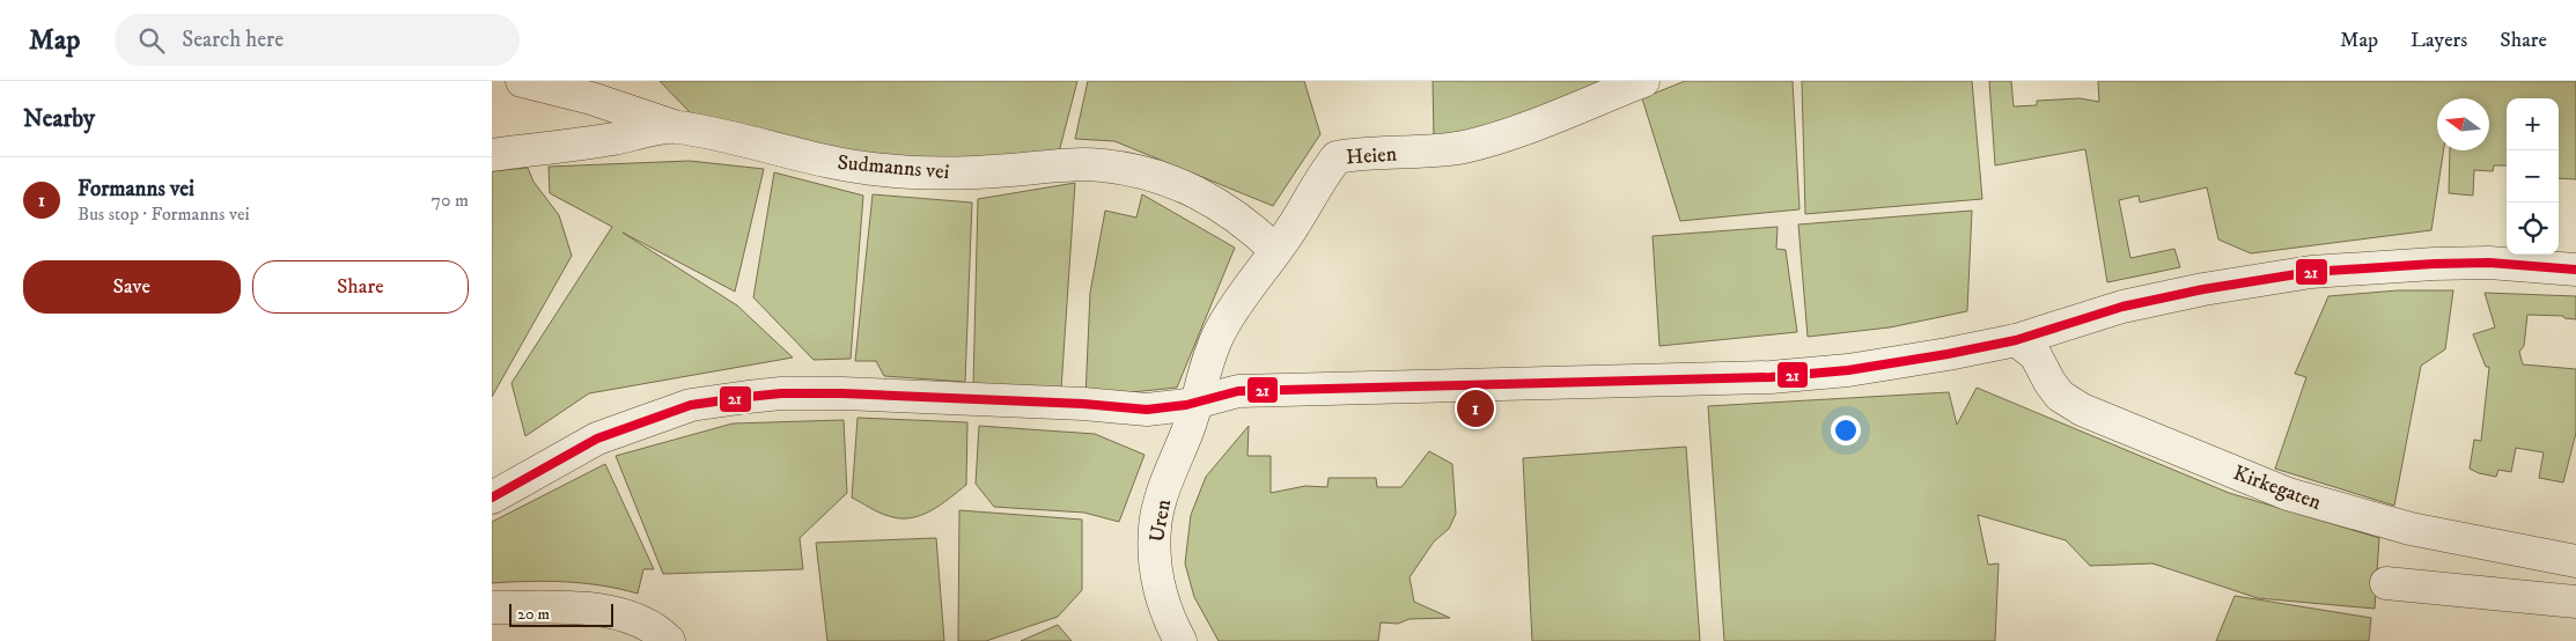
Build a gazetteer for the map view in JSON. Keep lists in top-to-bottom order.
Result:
{
  "streets": {
    "street": [
      "Heien",
      "Sudmanns vei",
      "Kirkegaten",
      "Uren"
    ]
  },
  "crossings": [
    ["Heien", "Sudmanns vei"],
    ["Heien", "Uren"]
  ],
  "lines": ["transit line 21"],
  "scale_bar": "20 m",
  "north": "left",
  "page": {
    "header": "Map",
    "search": "Search here",
    "nav": ["Map", "Layers", "Share"],
    "heading": "Nearby",
    "map_buttons": ["+", "−"],
    "list": [
      {
        "mark": "1",
        "name": "Formanns vei",
        "note": "Bus stop · Formanns vei",
        "value": "70 m"
      }
    ],
    "buttons": ["Save", "Share"],
    "pins": "1",
    "scale": "20 m"
  }
}
